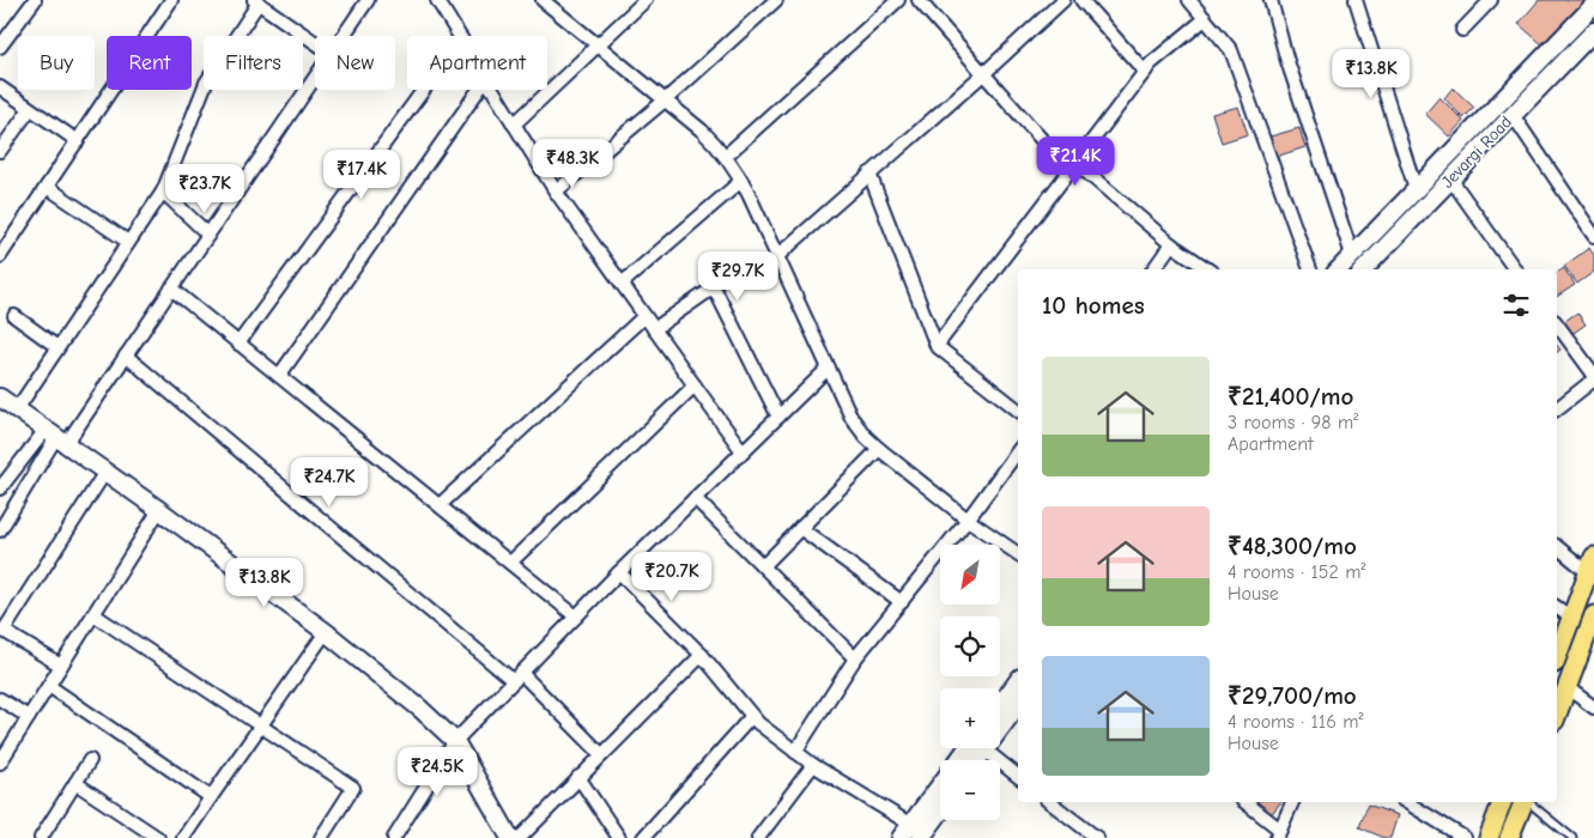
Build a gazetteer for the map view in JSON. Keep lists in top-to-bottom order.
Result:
{
  "streets": {
    "main road": ["Jevargi Road"]
  },
  "north": "bottom left",
  "page": {
    "chip": [
      "Buy",
      "Rent",
      "Filters",
      "New",
      "Apartment"
    ],
    "price": [
      "₹13.8K",
      "₹21.4K",
      "₹48.3K",
      "₹17.4K",
      "₹23.7K",
      "₹29.7K",
      "₹24.7K",
      "₹20.7K",
      "₹13.8K",
      "₹24.5K"
    ],
    "heading": "10 homes",
    "list": [
      {
        "name": "₹21,400/mo",
        "note": "3 rooms · 98 m² · Apartment"
      },
      {
        "name": "₹48,300/mo",
        "note": "4 rooms · 152 m² · House"
      },
      {
        "name": "₹29,700/mo",
        "note": "4 rooms · 116 m² · House"
      }
    ],
    "map_buttons": ["+", "−"]
  }
}
